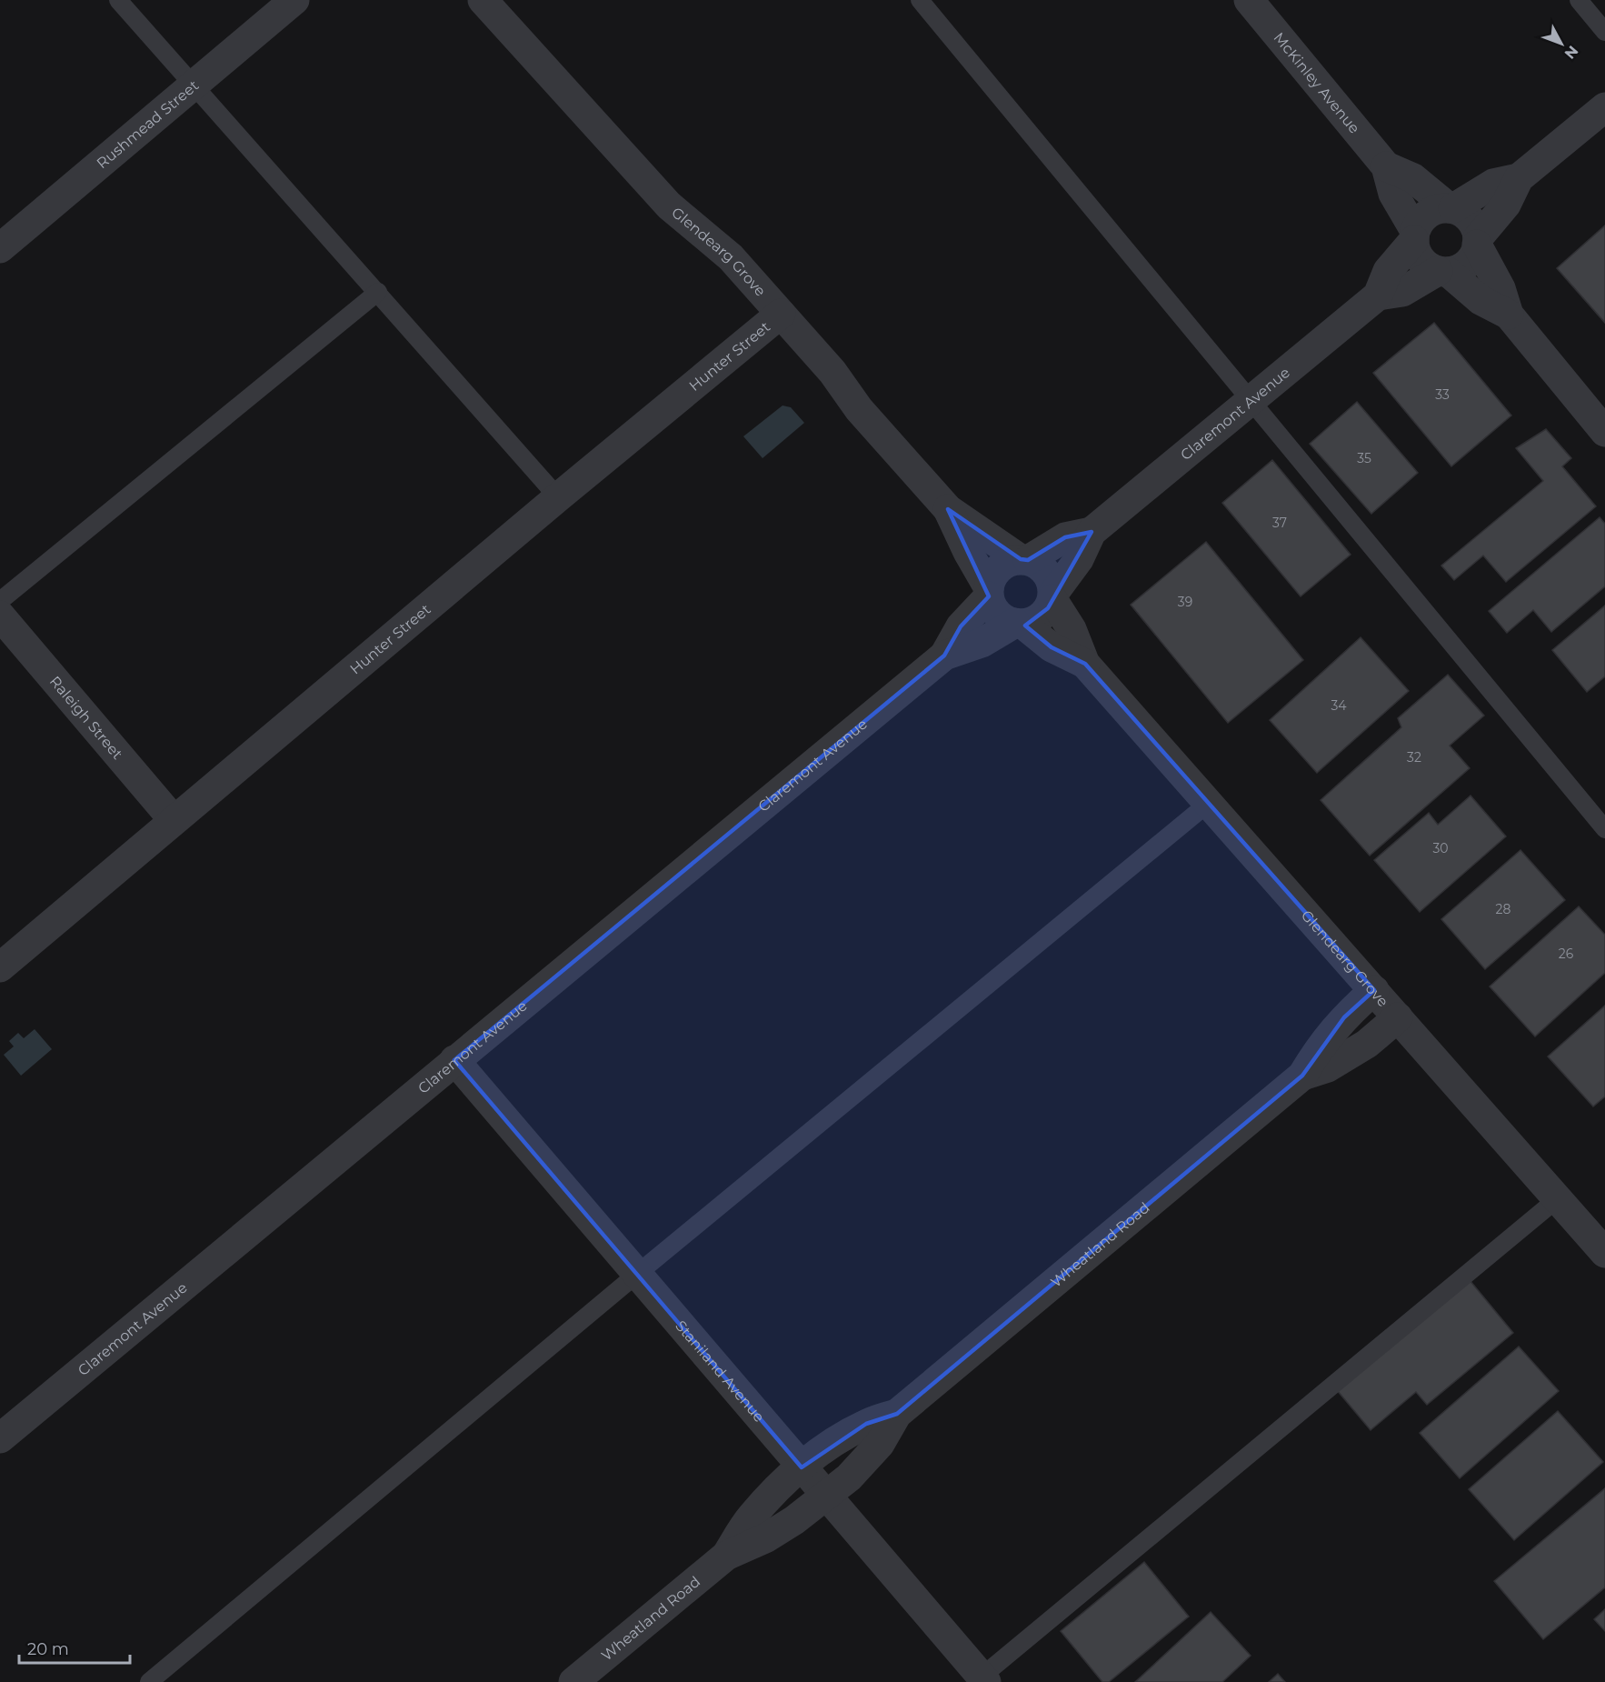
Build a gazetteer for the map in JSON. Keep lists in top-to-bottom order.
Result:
{
  "streets": {
    "street": [
      "McKinley Avenue",
      "Rushmead Street",
      "Glendearg Grove",
      "Hunter Street",
      "Claremont Avenue",
      "Raleigh Street",
      "Wheatland Road",
      "Staniland Avenue"
    ]
  },
  "crossings": [
    ["McKinley Avenue", "Claremont Avenue"],
    ["Glendearg Grove", "Hunter Street"],
    ["Glendearg Grove", "Claremont Avenue"],
    ["Glendearg Grove", "Wheatland Road"],
    ["Hunter Street", "Raleigh Street"],
    ["Claremont Avenue", "Staniland Avenue"],
    ["Wheatland Road", "Staniland Avenue"]
  ],
  "house_numbers": [
    "33",
    "35",
    "37",
    "39",
    "34",
    "32",
    "30",
    "28",
    "26"
  ],
  "scale_bar": "20 m",
  "north": "bottom right"
}
